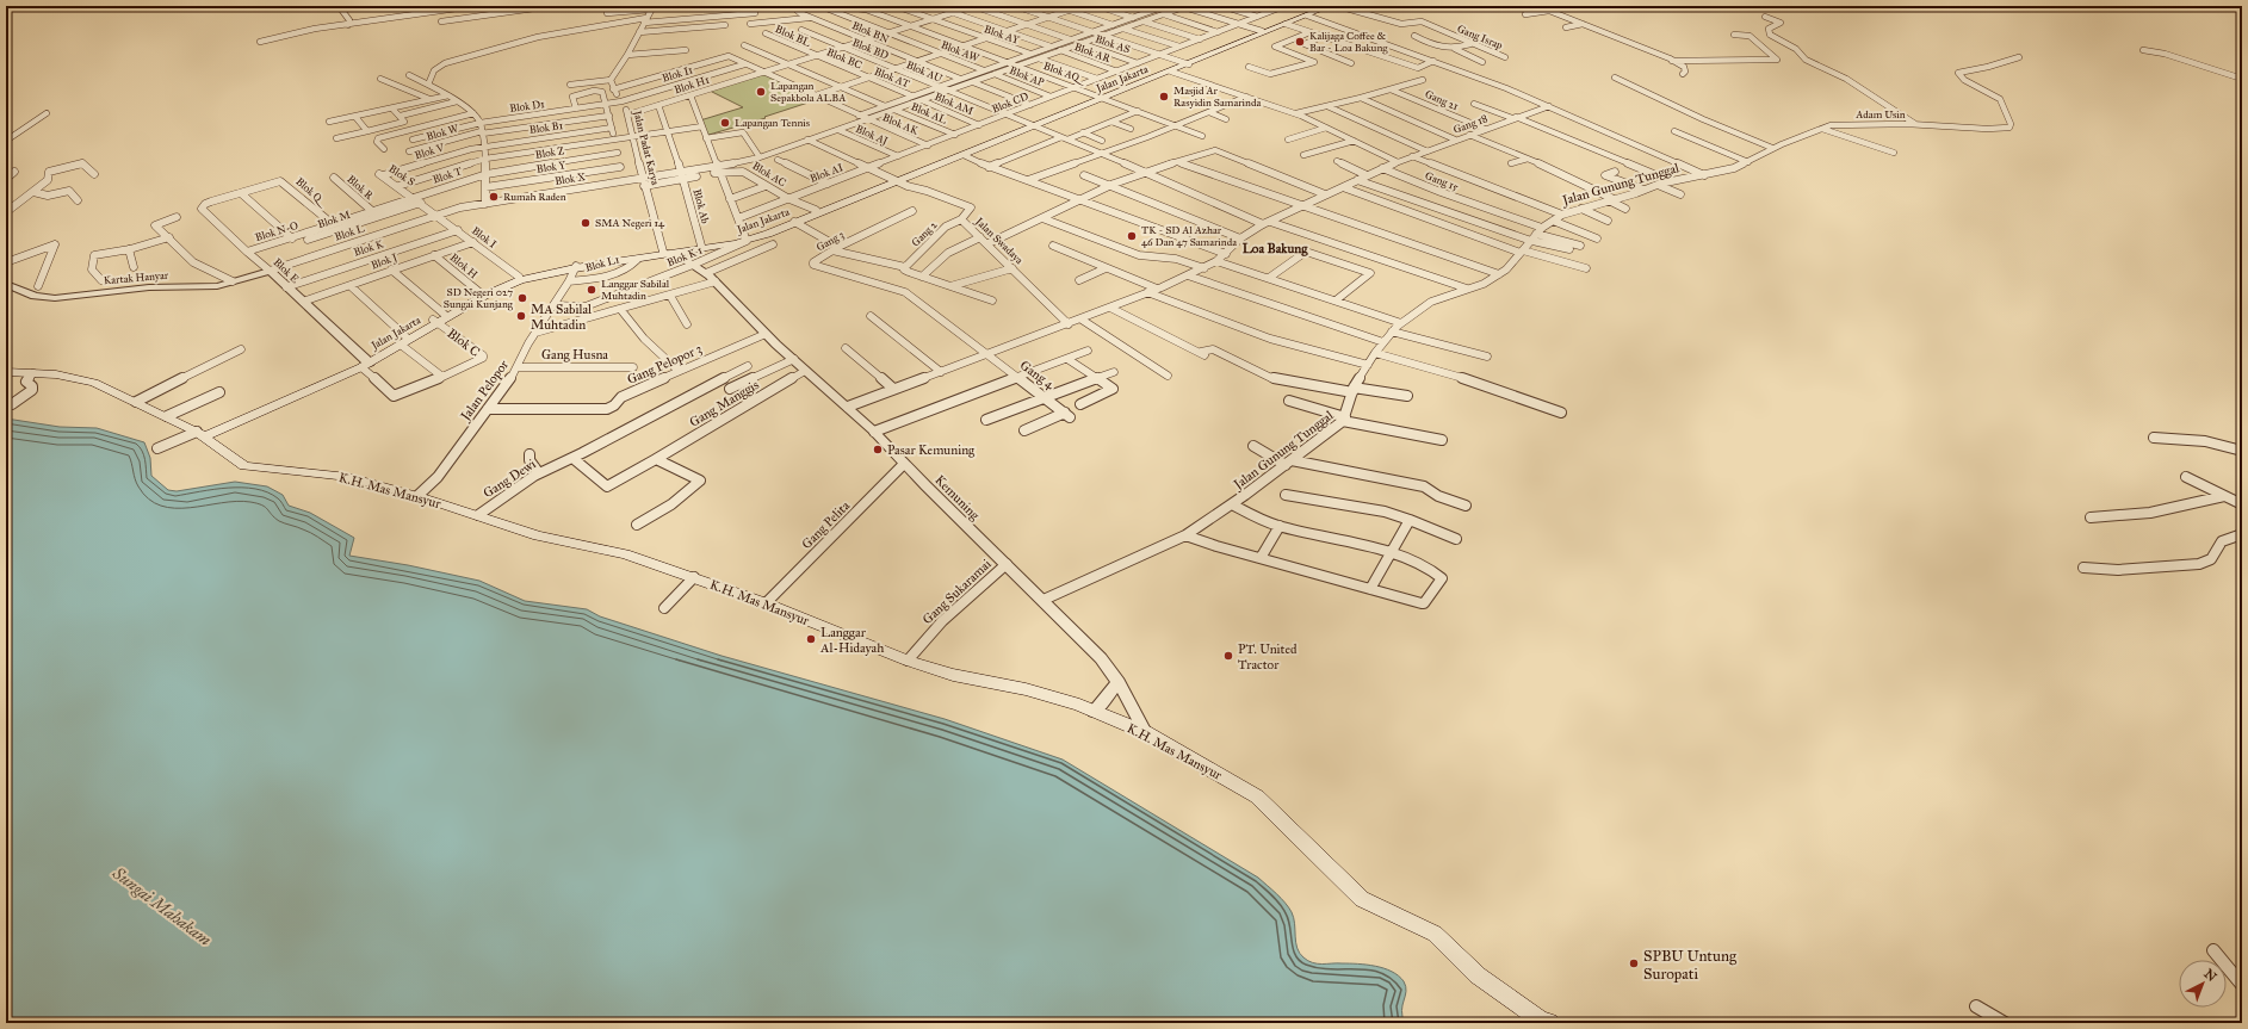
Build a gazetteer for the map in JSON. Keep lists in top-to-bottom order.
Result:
{
  "streets": {
    "main road": ["Jalan Jakarta", "K.H. Mas Mansyur"],
    "street": [
      "Blok BN",
      "Blok AY",
      "Blok BL",
      "Gang Israp",
      "Blok AS",
      "Blok BD",
      "Blok AW",
      "Blok AR",
      "Blok BC",
      "Blok AU",
      "Blok AQ",
      "Blok I1",
      "Blok AP",
      "Blok AT",
      "Blok H1",
      "Gang 21",
      "Blok CD",
      "Blok AM",
      "Blok D1",
      "Blok AL",
      "Adam Usin",
      "Blok AK",
      "Gang 18",
      "Blok B1",
      "Blok W",
      "Blok AJ",
      "Jalan Padat Karya",
      "Blok V",
      "Blok Z",
      "Blok Y",
      "Blok AI",
      "Blok AC",
      "Blok S",
      "Blok T",
      "Blok X",
      "Gang 15",
      "Jalan Gunung Tunggal",
      "Blok R",
      "Blok Q",
      "Blok Ab",
      "Blok M",
      "Blok N-O",
      "Blok L",
      "Gang 2",
      "Blok I",
      "Gang 3",
      "Jalan Swadaya",
      "Blok K",
      "Blok K 1",
      "Blok J",
      "Blok L1",
      "Blok H",
      "Blok E",
      "Kartak Hanyar",
      "Blok C",
      "Gang Husna",
      "Gang Pelopor 3",
      "Gang 4",
      "Jalan Pelopor",
      "Gang Manggis",
      "Gang Dewi",
      "Kemuning",
      "Gang Pelita",
      "Gang Sukaramai"
    ]
  },
  "crossings": [
    ["Blok BN", "Blok H1"],
    ["Blok AY", "Blok H1"],
    ["Blok BL", "Blok BC"],
    ["Blok BL", "Blok H1"],
    ["Blok AS", "Blok CD"],
    ["Blok BD", "Blok AU"],
    ["Blok BD", "Blok H1"],
    ["Blok AW", "Blok H1"],
    ["Blok AR", "Blok CD"],
    ["Blok BC", "Blok AT"],
    ["Blok BC", "Blok H1"],
    ["Blok AU", "Jalan Jakarta"],
    ["Blok AU", "Blok CD"],
    ["Blok AU", "Gang 18"],
    ["Blok AU", "Jalan Gunung Tunggal"],
    ["Blok AQ", "Jalan Jakarta"],
    ["Blok AQ", "Blok H1"],
    ["Blok AQ", "Blok CD"],
    ["Blok I1", "Blok D1"],
    ["Blok I1", "Blok AK"],
    ["Blok I1", "Jalan Padat Karya"],
    ["Blok AP", "Blok CD"],
    ["Jalan Jakarta", "Jalan Padat Karya"],
    ["Jalan Jakarta", "Blok AC"],
    ["Jalan Jakarta", "Blok Ab"],
    ["Jalan Jakarta", "Blok I"],
    ["Jalan Jakarta", "Jalan Swadaya"],
    ["Jalan Jakarta", "Blok K 1"],
    ["Jalan Jakarta", "Blok L1"],
    ["Jalan Jakarta", "Blok H"],
    ["Jalan Jakarta", "Blok E"],
    ["Jalan Jakarta", "Blok C"],
    ["Jalan Jakarta", "Jalan Pelopor"],
    ["Jalan Jakarta", "K.H. Mas Mansyur"],
    ["Jalan Jakarta", "Kemuning"],
    ["Blok H1", "Blok AK"],
    ["Blok H1", "Jalan Padat Karya"],
    ["Blok H1", "Blok Ab"],
    ["Gang 21", "Gang 18"],
    ["Blok CD", "Blok AM"],
    ["Blok CD", "Blok AL"],
    ["Blok CD", "Blok AK"],
    ["Blok CD", "Blok AJ"],
    ["Blok CD", "Blok AI"],
    ["Blok D1", "Jalan Padat Karya"],
    ["Adam Usin", "Jalan Gunung Tunggal"],
    ["Blok AK", "Jalan Padat Karya"],
    ["Gang 18", "Gang 15"],
    ["Gang 18", "Jalan Swadaya"],
    ["Gang 18", "Gang 4"],
    ["Gang 18", "Kemuning"],
    ["Blok B1", "Blok V"],
    ["Jalan Padat Karya", "Blok X"],
    ["Jalan Padat Karya", "Kemuning"],
    ["Blok V", "Blok S"],
    ["Blok Z", "Blok T"],
    ["Blok AI", "Blok AC"],
    ["Blok AC", "Blok X"],
    ["Blok S", "Blok T"],
    ["Blok S", "Blok M"],
    ["Blok S", "Blok N-O"],
    ["Blok T", "Blok M"],
    ["Blok T", "Blok N-O"],
    ["Blok X", "Blok Ab"],
    ["Blok X", "Blok L"],
    ["Blok X", "Blok I"],
    ["Gang 15", "Jalan Gunung Tunggal"],
    ["Jalan Gunung Tunggal", "Kemuning"],
    ["Blok R", "Blok N-O"],
    ["Blok Q", "Blok N-O"],
    ["Blok M", "Blok N-O"],
    ["Blok M", "Blok E"],
    ["Blok N-O", "Blok E"],
    ["Blok L", "Blok I"],
    ["Blok L", "Blok E"],
    ["Blok L", "Kartak Hanyar"],
    ["Gang 2", "Jalan Swadaya"],
    ["Blok I", "Blok K"],
    ["Blok I", "Blok J"],
    ["Gang 3", "Gang 4"],
    ["Blok K", "Blok E"],
    ["Blok K 1", "Jalan Pelopor"],
    ["Blok K 1", "Kemuning"],
    ["Blok J", "Blok H"],
    ["Blok J", "Blok E"],
    ["Blok L1", "Jalan Pelopor"],
    ["Blok E", "Kartak Hanyar"],
    ["Gang Husna", "Jalan Pelopor"],
    ["Gang Pelopor 3", "Jalan Pelopor"],
    ["Gang Pelopor 3", "Kemuning"],
    ["Jalan Pelopor", "K.H. Mas Mansyur"],
    ["Gang Manggis", "Gang Dewi"],
    ["Gang Manggis", "Kemuning"],
    ["Gang Dewi", "K.H. Mas Mansyur"],
    ["K.H. Mas Mansyur", "Kemuning"],
    ["K.H. Mas Mansyur", "Gang Pelita"],
    ["K.H. Mas Mansyur", "Gang Sukaramai"],
    ["Kemuning", "Gang Pelita"],
    ["Kemuning", "Gang Sukaramai"]
  ],
  "districts": ["Loa Bakung"],
  "water": ["Sungai Mahakam"],
  "places": [
    "Kalijaga Coffee & Bar - Loa Bakung",
    "Lapangan Sepakbola ALBA",
    "Masjid Ar Rasyidin Samarinda",
    "Lapangan Tennis",
    "Rumah Raden",
    "SMA Negeri 14",
    "TK - SD Al Azhar 46 Dan 47 Samarinda",
    "Langgar Sabilal Muhtadin",
    "SD Negeri 027 Sungai Kunjang",
    "MA Sabilal Muhtadin",
    "Pasar Kemuning",
    "Langgar Al-Hidayah",
    "PT. United Tractor",
    "SPBU Untung Suropati"
  ],
  "north": "top right"
}
